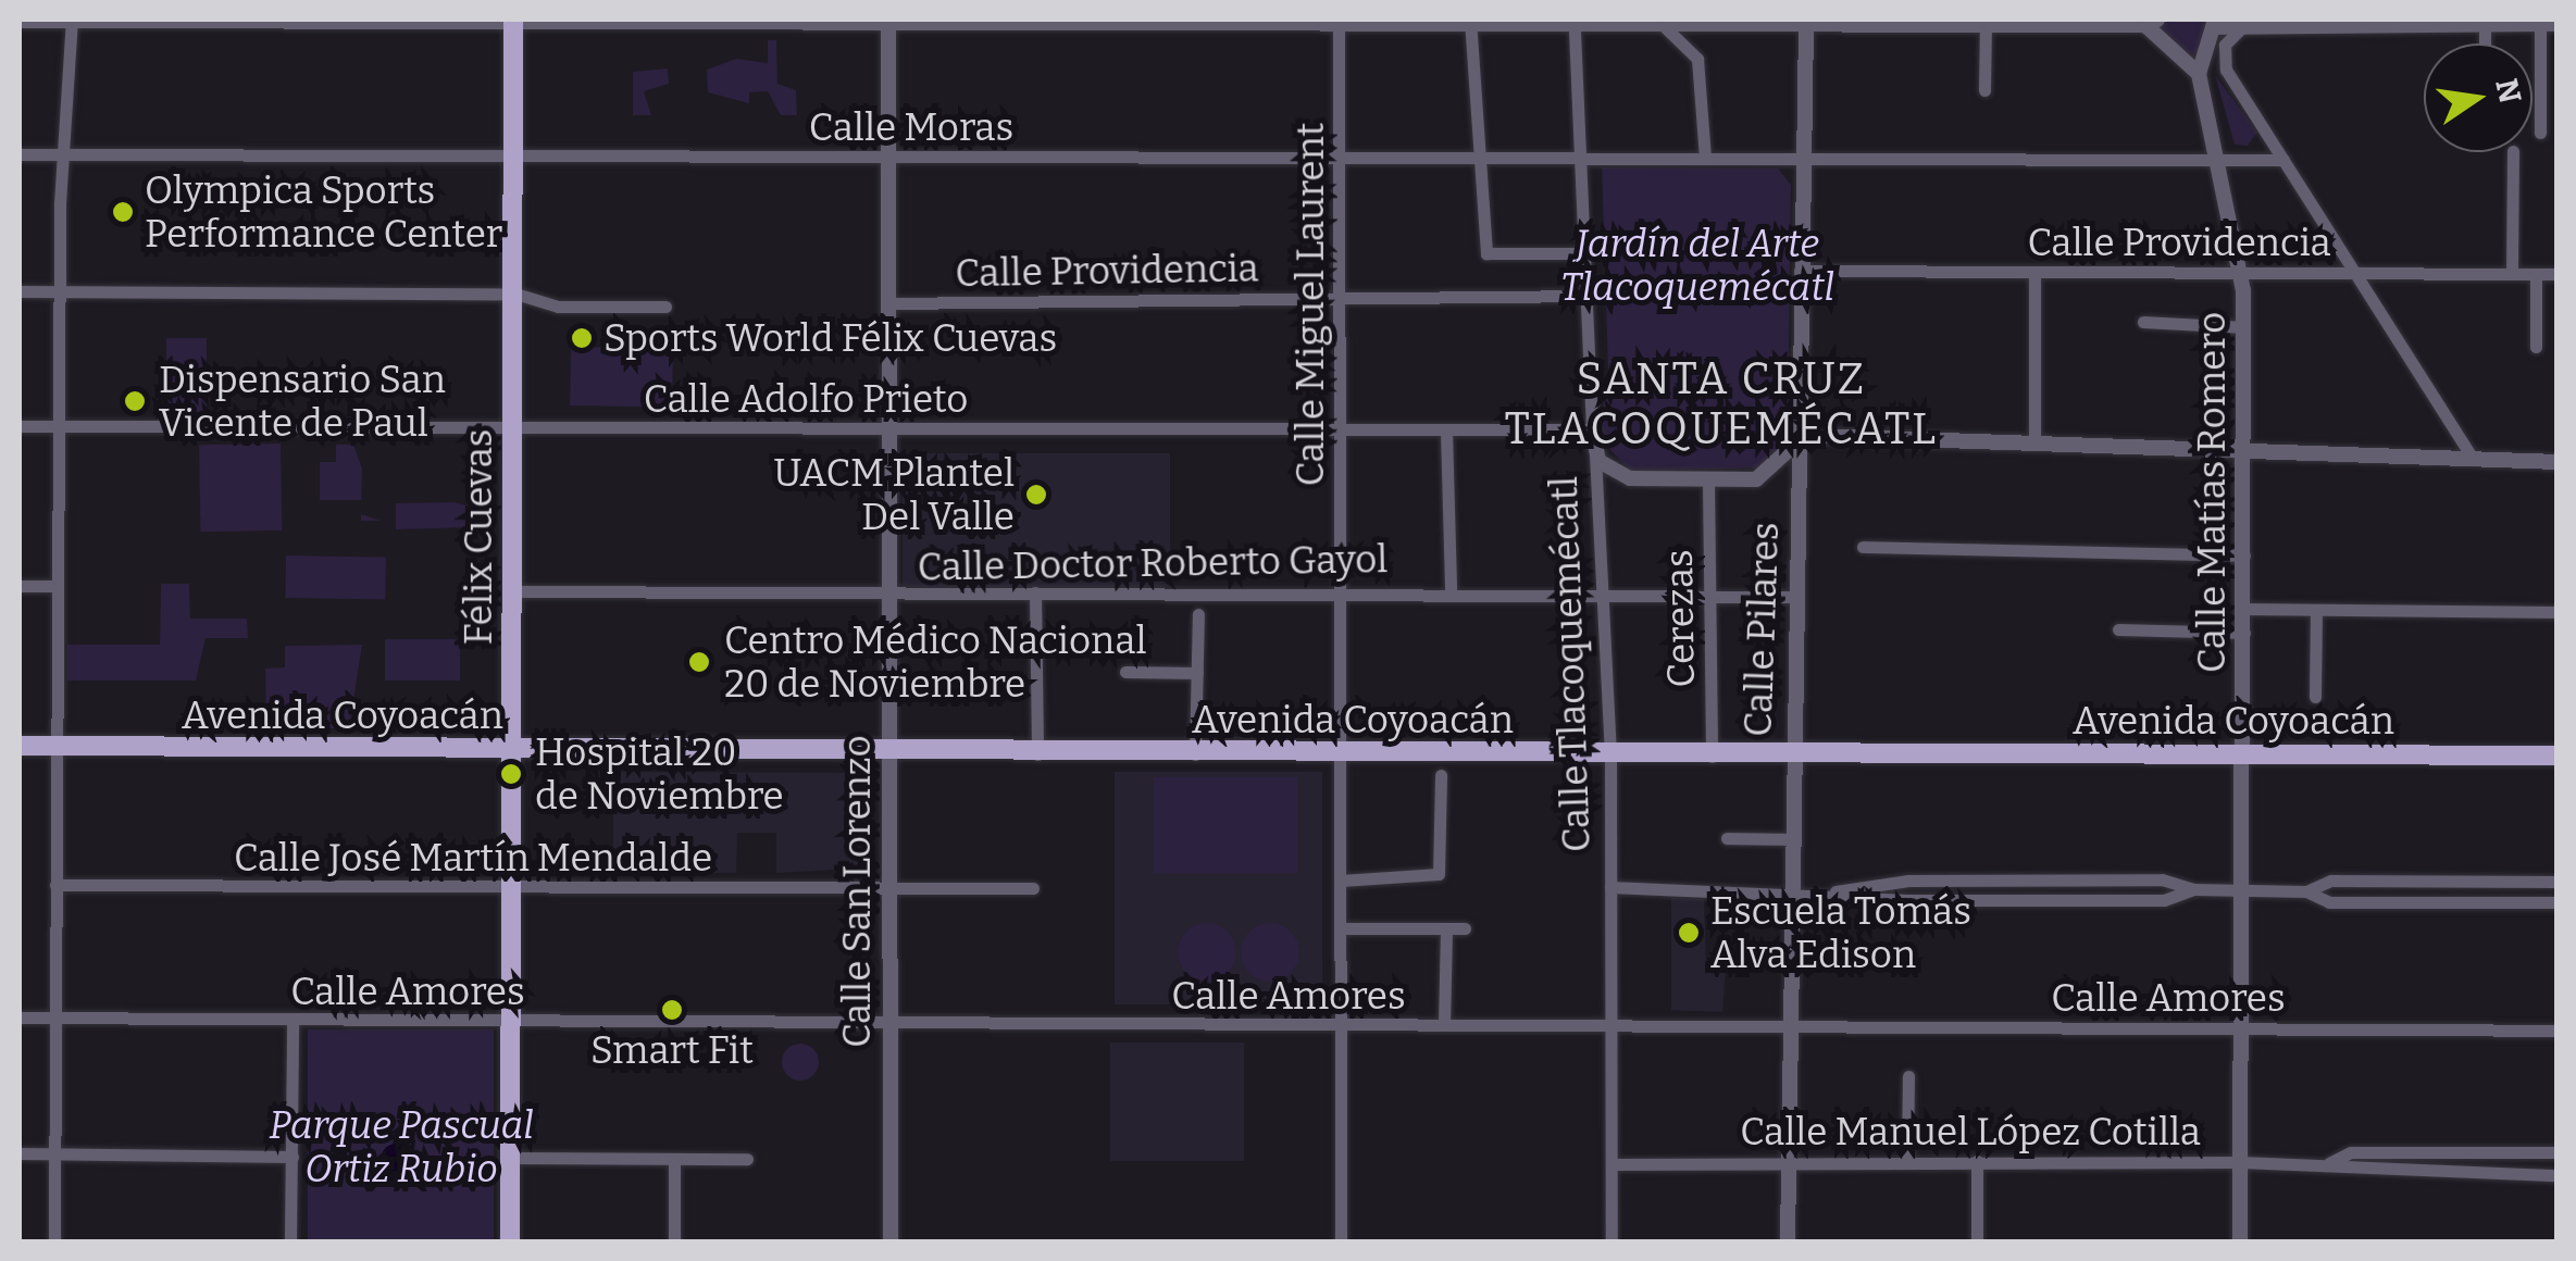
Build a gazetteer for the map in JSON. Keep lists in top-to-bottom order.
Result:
{
  "streets": {
    "main road": ["Félix Cuevas", "Avenida Coyoacán"],
    "street": [
      "Calle Moras",
      "Calle Providencia",
      "Calle Miguel Laurent",
      "Calle Adolfo Prieto",
      "Calle Matías Romero",
      "Calle Doctor Roberto Gayol",
      "Cerezas",
      "Calle Pilares",
      "Calle Tlacoquemécatl",
      "Calle José Martín Mendalde",
      "Calle San Lorenzo",
      "Calle Amores",
      "Calle Manuel López Cotilla"
    ]
  },
  "crossings": [
    ["Calle Moras", "Calle Miguel Laurent"],
    ["Calle Moras", "Calle Matías Romero"],
    ["Calle Moras", "Félix Cuevas"],
    ["Calle Moras", "Calle Pilares"],
    ["Calle Moras", "Calle Tlacoquemécatl"],
    ["Calle Moras", "Calle San Lorenzo"],
    ["Calle Providencia", "Calle Miguel Laurent"],
    ["Calle Providencia", "Calle Matías Romero"],
    ["Calle Providencia", "Calle Pilares"],
    ["Calle Providencia", "Calle Tlacoquemécatl"],
    ["Calle Providencia", "Calle San Lorenzo"],
    ["Calle Miguel Laurent", "Calle Adolfo Prieto"],
    ["Calle Miguel Laurent", "Calle Doctor Roberto Gayol"],
    ["Calle Miguel Laurent", "Avenida Coyoacán"],
    ["Calle Miguel Laurent", "Calle Amores"],
    ["Calle Adolfo Prieto", "Félix Cuevas"],
    ["Calle Adolfo Prieto", "Calle Tlacoquemécatl"],
    ["Calle Adolfo Prieto", "Calle San Lorenzo"],
    ["Calle Matías Romero", "Avenida Coyoacán"],
    ["Calle Matías Romero", "Calle Amores"],
    ["Calle Matías Romero", "Calle Manuel López Cotilla"],
    ["Félix Cuevas", "Calle Doctor Roberto Gayol"],
    ["Félix Cuevas", "Avenida Coyoacán"],
    ["Félix Cuevas", "Calle José Martín Mendalde"],
    ["Félix Cuevas", "Calle Amores"],
    ["Calle Doctor Roberto Gayol", "Cerezas"],
    ["Calle Doctor Roberto Gayol", "Calle Pilares"],
    ["Calle Doctor Roberto Gayol", "Calle Tlacoquemécatl"],
    ["Calle Doctor Roberto Gayol", "Calle San Lorenzo"],
    ["Cerezas", "Avenida Coyoacán"],
    ["Calle Pilares", "Avenida Coyoacán"],
    ["Calle Pilares", "Calle Amores"],
    ["Calle Pilares", "Calle Manuel López Cotilla"],
    ["Calle Tlacoquemécatl", "Avenida Coyoacán"],
    ["Calle Tlacoquemécatl", "Calle Amores"],
    ["Calle Tlacoquemécatl", "Calle Manuel López Cotilla"],
    ["Avenida Coyoacán", "Calle San Lorenzo"],
    ["Calle José Martín Mendalde", "Calle San Lorenzo"],
    ["Calle San Lorenzo", "Calle Amores"]
  ],
  "districts": ["SANTA CRUZ TLACOQUEMÉCATL"],
  "parks": ["Jardín del Arte Tlacoquemécatl", "Parque Pascual Ortiz Rubio"],
  "places": [
    "Olympica Sports Performance Center",
    "Sports World Félix Cuevas",
    "Dispensario San Vicente de Paul",
    "UACM Plantel Del Valle",
    "Centro Médico Nacional 20 de Noviembre",
    "Hospital 20 de Noviembre",
    "Escuela Tomás Alva Edison",
    "Smart Fit"
  ],
  "north": "right"
}
